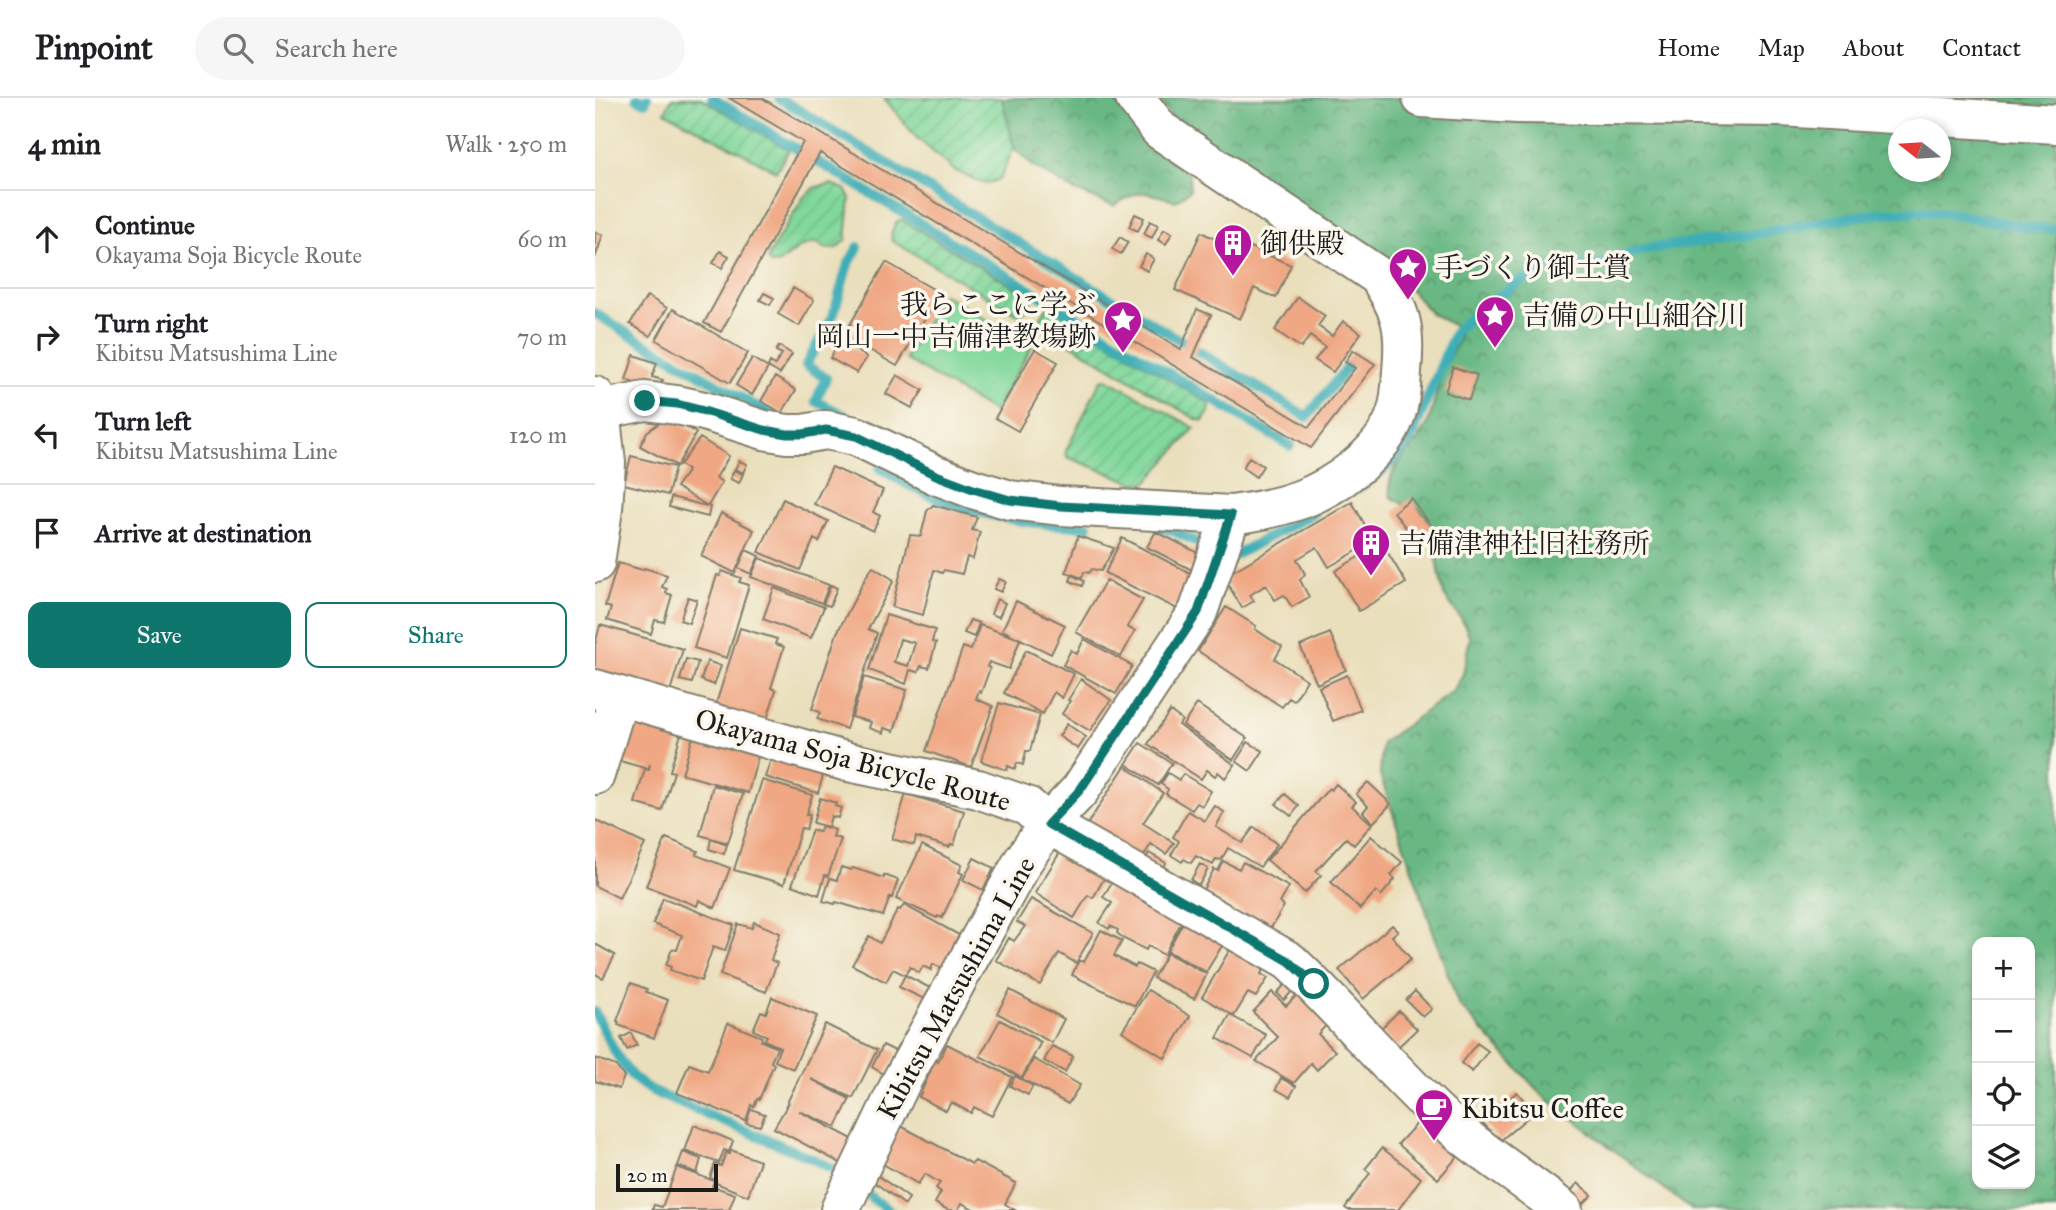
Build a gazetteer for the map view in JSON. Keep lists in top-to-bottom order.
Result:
{
  "streets": {
    "main road": ["Okayama Soja Bicycle Route", "Kibitsu Matsushima Line"]
  },
  "crossings": [
    ["Okayama Soja Bicycle Route", "Kibitsu Matsushima Line"]
  ],
  "places": {
    "building": ["御供殿", "吉備津神社旧社務所"],
    "place": ["手づくり御土賞", "吉備の中山細谷川", "我らここに学ぶ 岡山一中吉備津教塲跡"],
    "cafe": ["Kibitsu Coffee"]
  },
  "scale_bar": "20 m",
  "north": "left",
  "page": {
    "header": "Pinpoint",
    "search": "Search here",
    "nav": [
      "Home",
      "Map",
      "About",
      "Contact"
    ],
    "heading": ["4 min", "Walk · 250 m"],
    "list": [
      ["Continue", "Okayama Soja Bicycle Route", "60 m"],
      ["Turn right", "Kibitsu Matsushima Line", "70 m"],
      ["Turn left", "Kibitsu Matsushima Line", "120 m"],
      "Arrive at destination"
    ],
    "buttons": ["Save", "Share"],
    "map_buttons": ["+", "−"],
    "scale": "20 m"
  }
}
